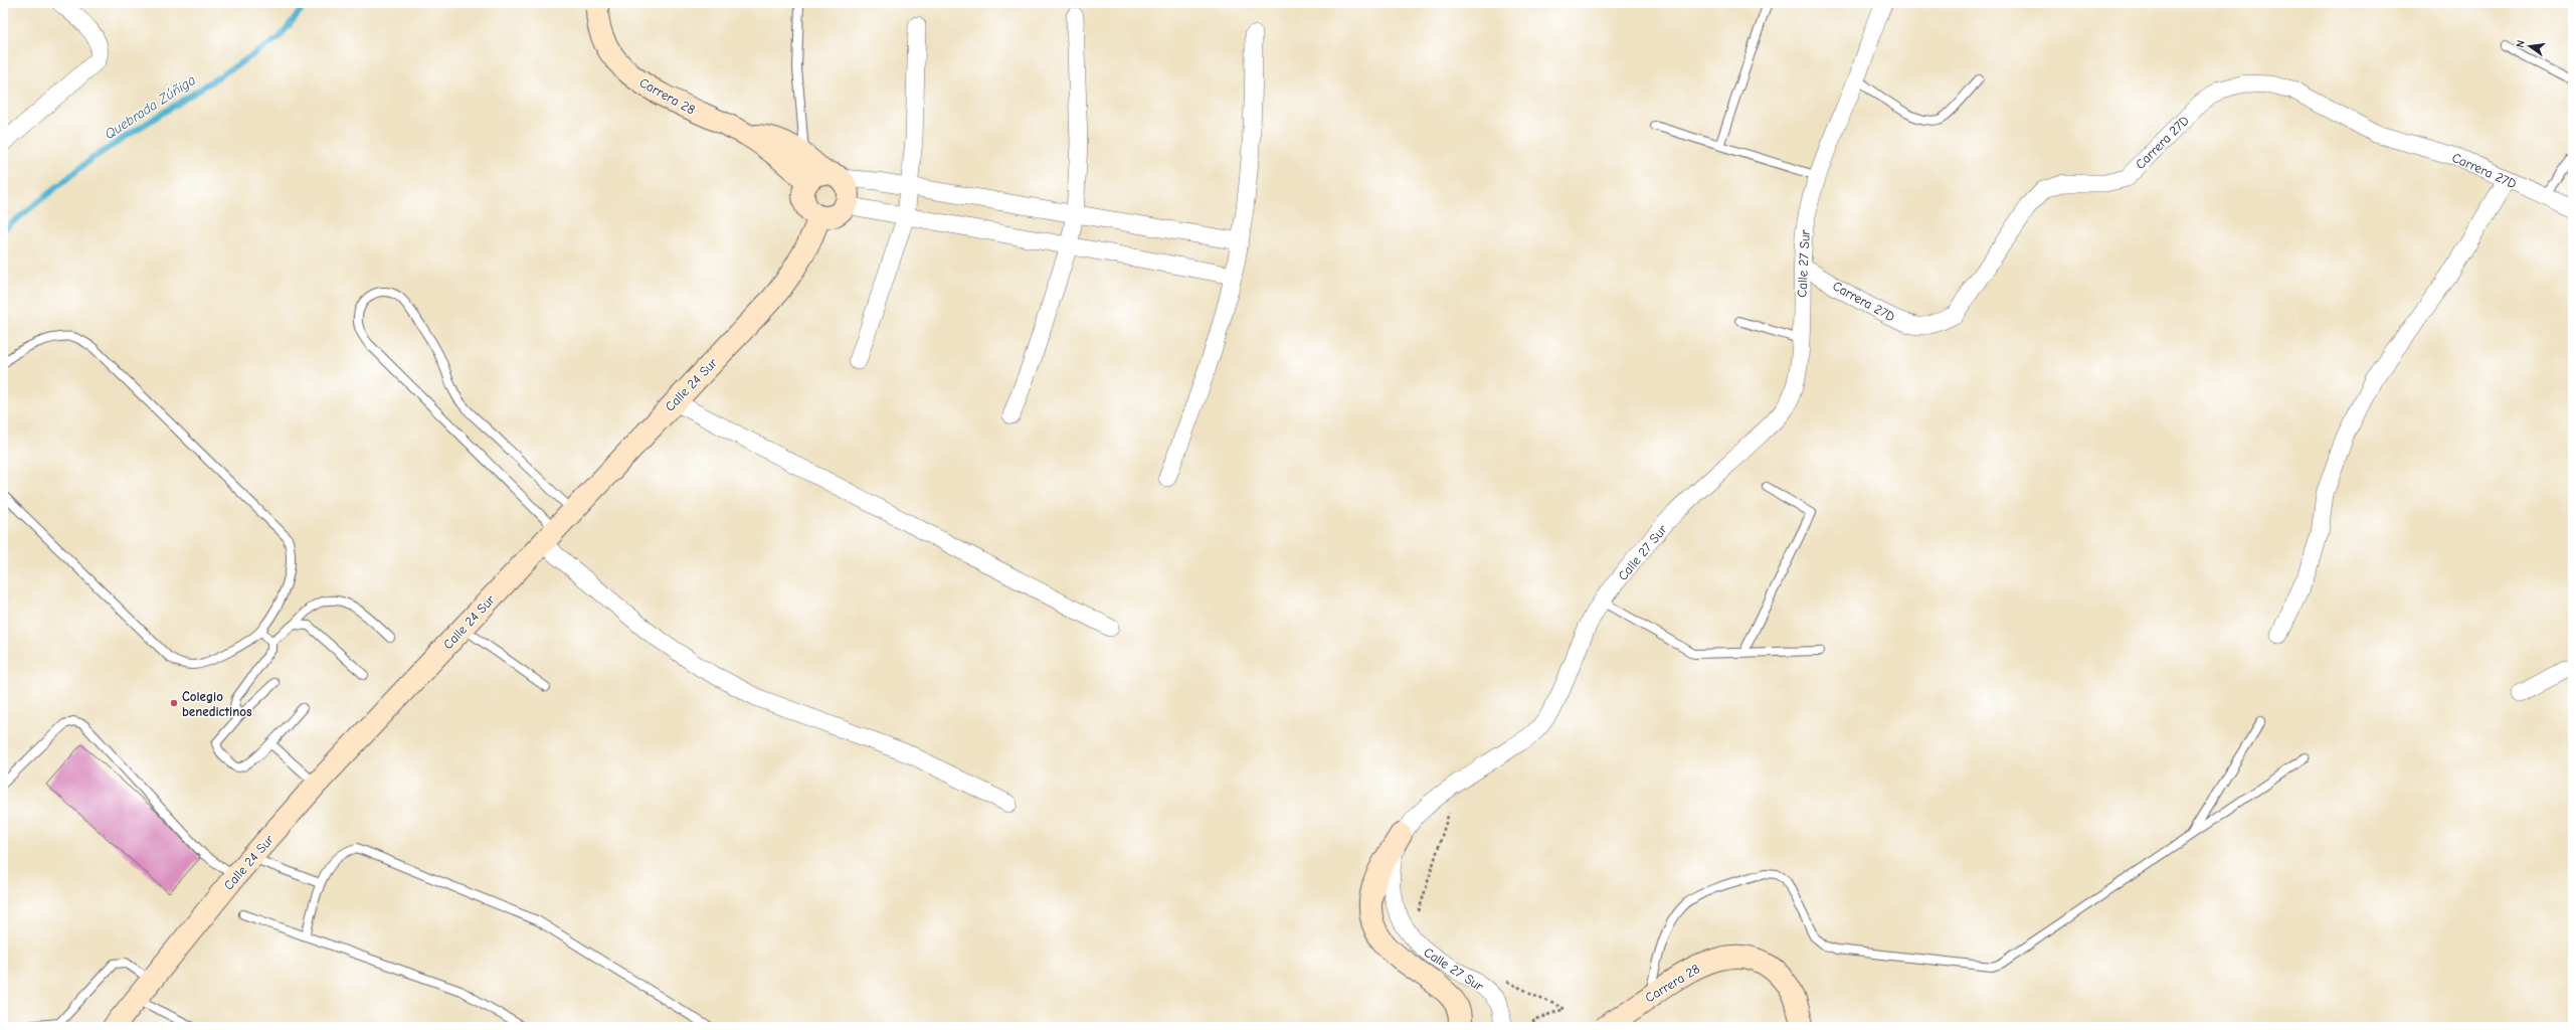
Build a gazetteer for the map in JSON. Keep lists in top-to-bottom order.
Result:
{
  "streets": {
    "street": [
      "Carrera 28",
      "Carrera 27D",
      "Calle 27 Sur",
      "Calle 24 Sur"
    ]
  },
  "crossings": [
    ["Carrera 28", "Calle 24 Sur"],
    ["Carrera 27D", "Calle 27 Sur"]
  ],
  "water": ["Quebrada Zúñiga"],
  "places": ["Colegio benedictinos"],
  "north": "left"
}
